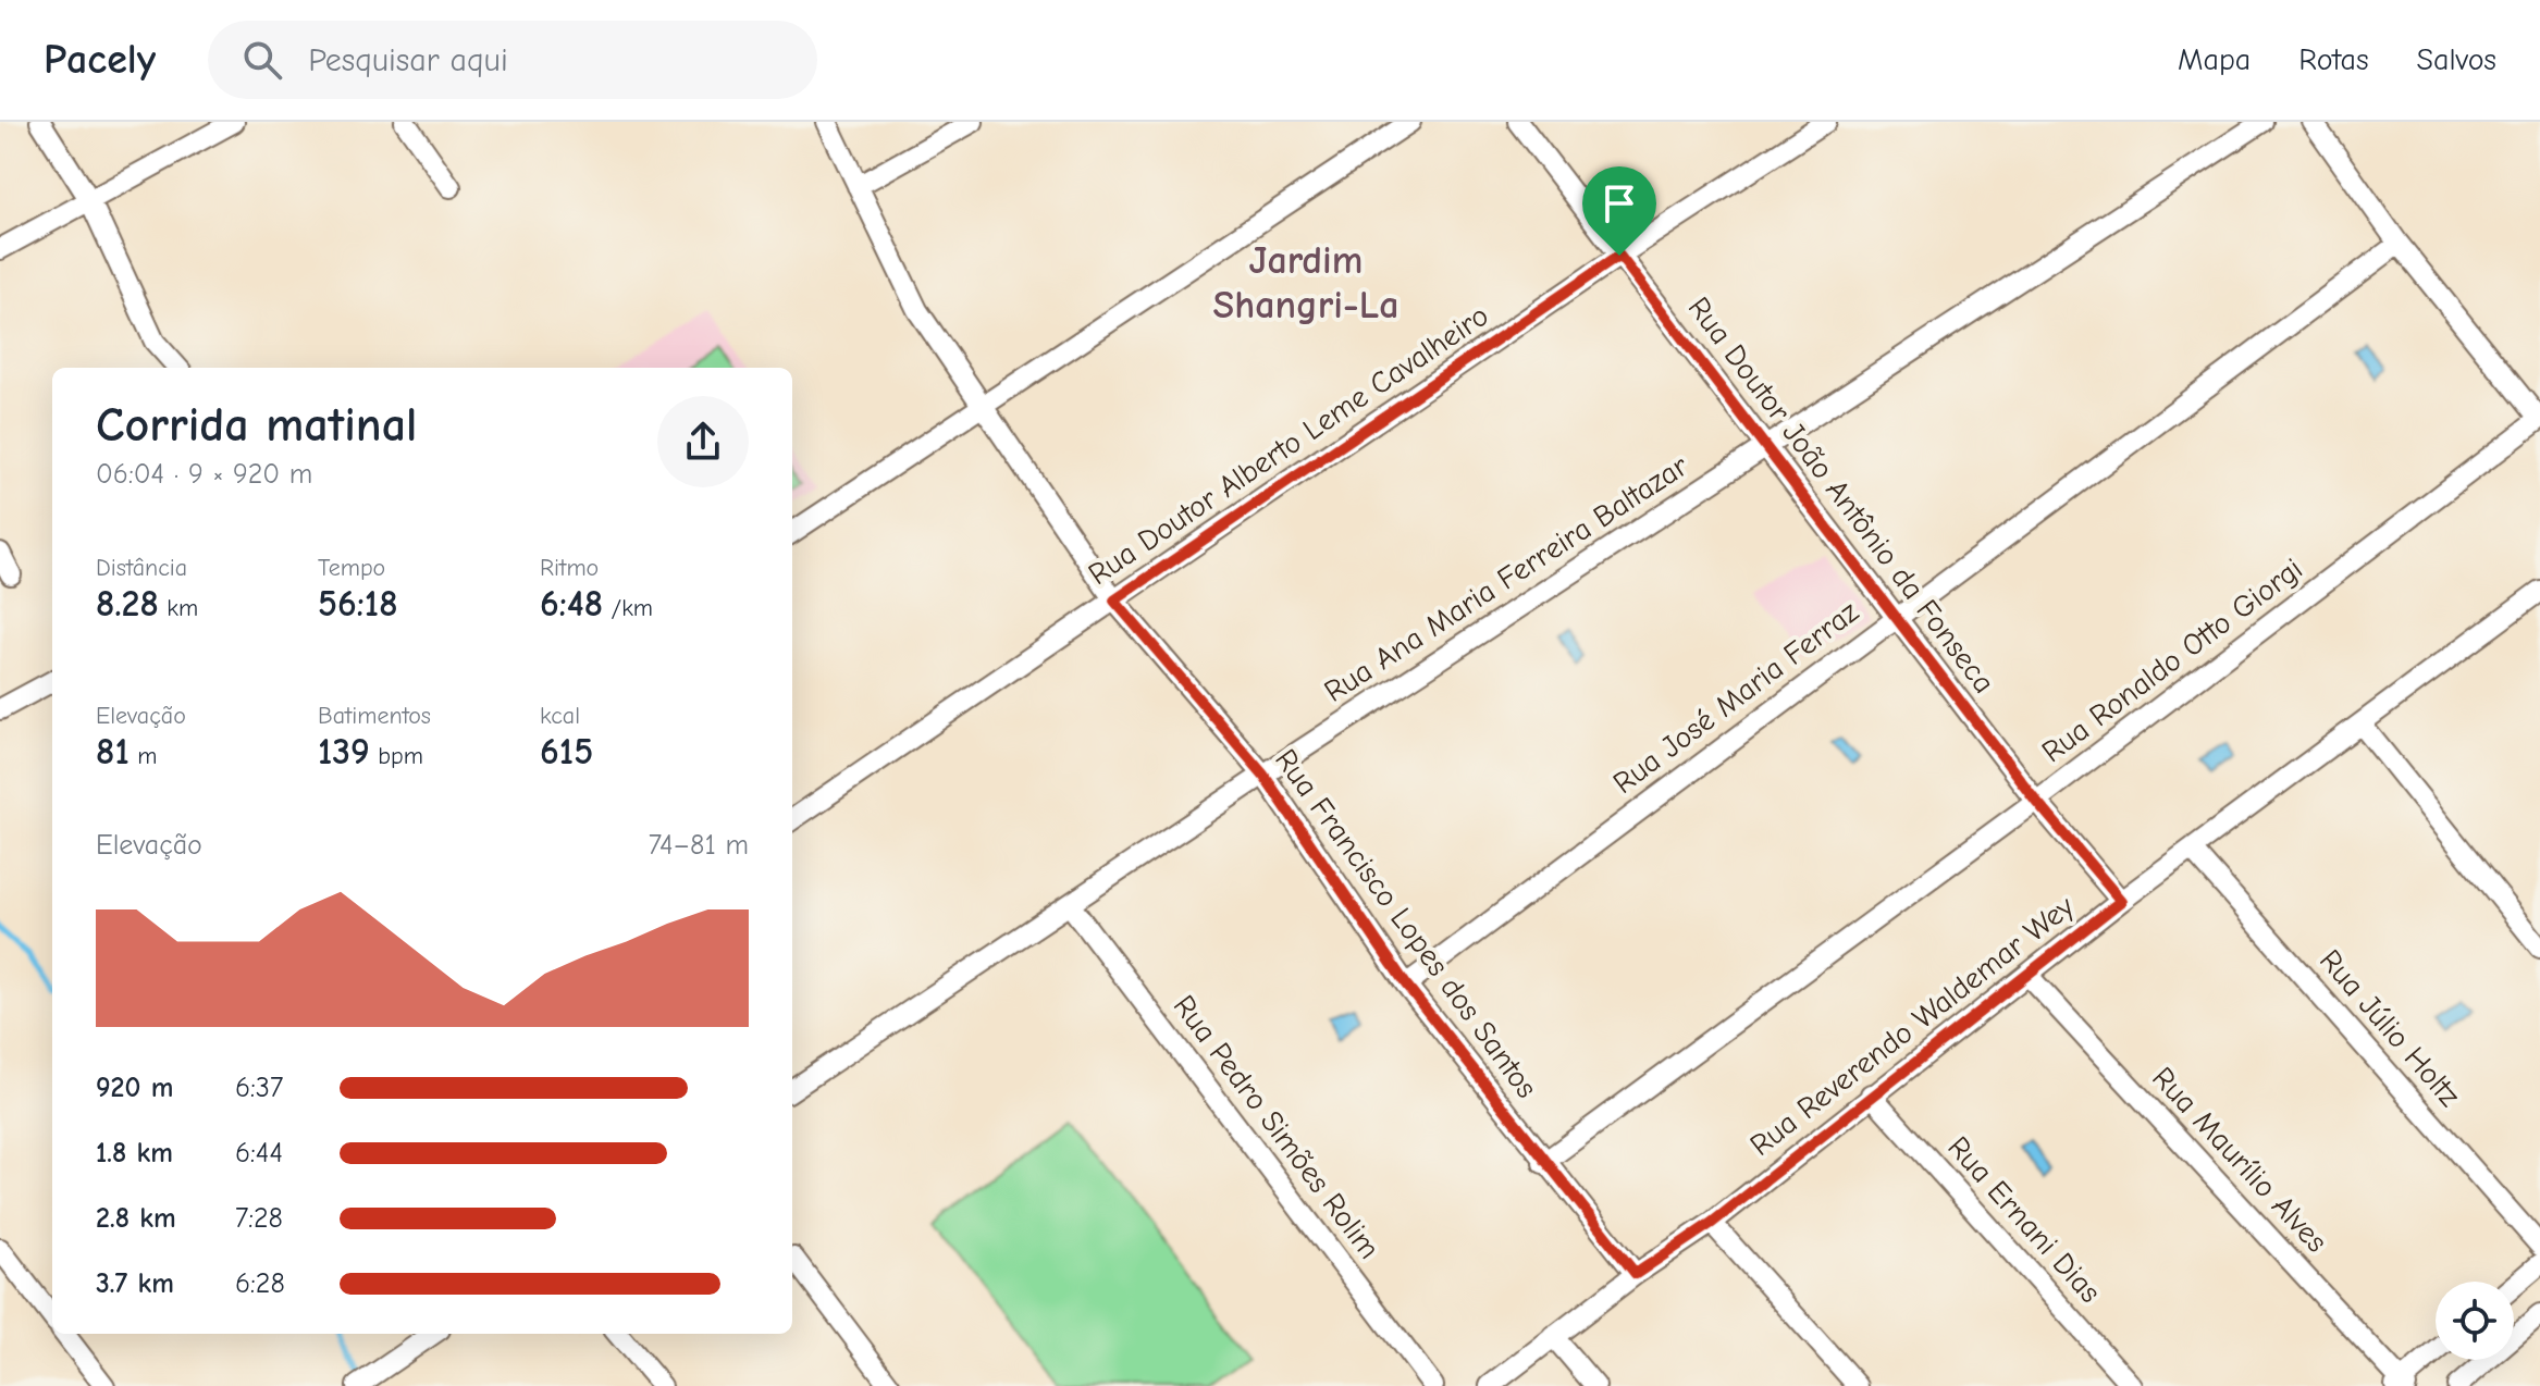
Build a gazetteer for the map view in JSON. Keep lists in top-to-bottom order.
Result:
{
  "streets": {
    "street": [
      "Rua Doutor Alberto Leme Cavalheiro",
      "Rua Doutor João Antônio da Fonseca",
      "Rua Ana Maria Ferreira Baltazar",
      "Rua Ronaldo Otto Giorgi",
      "Rua José Maria Ferraz",
      "Rua Francisco Lopes dos Santos",
      "Rua Reverendo Waldemar Wey",
      "Rua Júlio Holtz",
      "Rua Pedro Simões Rolim",
      "Rua Maurílio Alves",
      "Rua Ernani Dias"
    ]
  },
  "crossings": [
    ["Rua Doutor Alberto Leme Cavalheiro", "Rua Doutor João Antônio da Fonseca"],
    ["Rua Doutor Alberto Leme Cavalheiro", "Rua Francisco Lopes dos Santos"],
    ["Rua Doutor João Antônio da Fonseca", "Rua Ana Maria Ferreira Baltazar"],
    ["Rua Doutor João Antônio da Fonseca", "Rua Ronaldo Otto Giorgi"],
    ["Rua Doutor João Antônio da Fonseca", "Rua José Maria Ferraz"],
    ["Rua Doutor João Antônio da Fonseca", "Rua Reverendo Waldemar Wey"],
    ["Rua Ana Maria Ferreira Baltazar", "Rua Francisco Lopes dos Santos"],
    ["Rua Ana Maria Ferreira Baltazar", "Rua Pedro Simões Rolim"],
    ["Rua Ronaldo Otto Giorgi", "Rua Francisco Lopes dos Santos"],
    ["Rua José Maria Ferraz", "Rua Francisco Lopes dos Santos"],
    ["Rua Francisco Lopes dos Santos", "Rua Reverendo Waldemar Wey"],
    ["Rua Reverendo Waldemar Wey", "Rua Júlio Holtz"],
    ["Rua Reverendo Waldemar Wey", "Rua Maurílio Alves"],
    ["Rua Reverendo Waldemar Wey", "Rua Ernani Dias"]
  ],
  "districts": ["Jardim Shangri-La"],
  "page": {
    "header": "Pacely",
    "search": "Pesquisar aqui",
    "nav": ["Mapa", "Rotas", "Salvos"],
    "heading": ["Corrida matinal", "06:04 · 9 × 920 m"],
    "stats": [
      ["Distância", "8.28 km"],
      ["Tempo", "56:18"],
      ["Ritmo", "6:48 /km"],
      ["Elevação", "81 m"],
      ["Batimentos", "139 bpm"],
      ["kcal", "615"]
    ],
    "chart": ["Elevação", "74–81 m"],
    "list": [
      {
        "name": "920 m",
        "note": "6:37"
      },
      {
        "name": "1.8 km",
        "note": "6:44"
      },
      {
        "name": "2.8 km",
        "note": "7:28"
      },
      {
        "name": "3.7 km",
        "note": "6:28"
      }
    ]
  }
}
